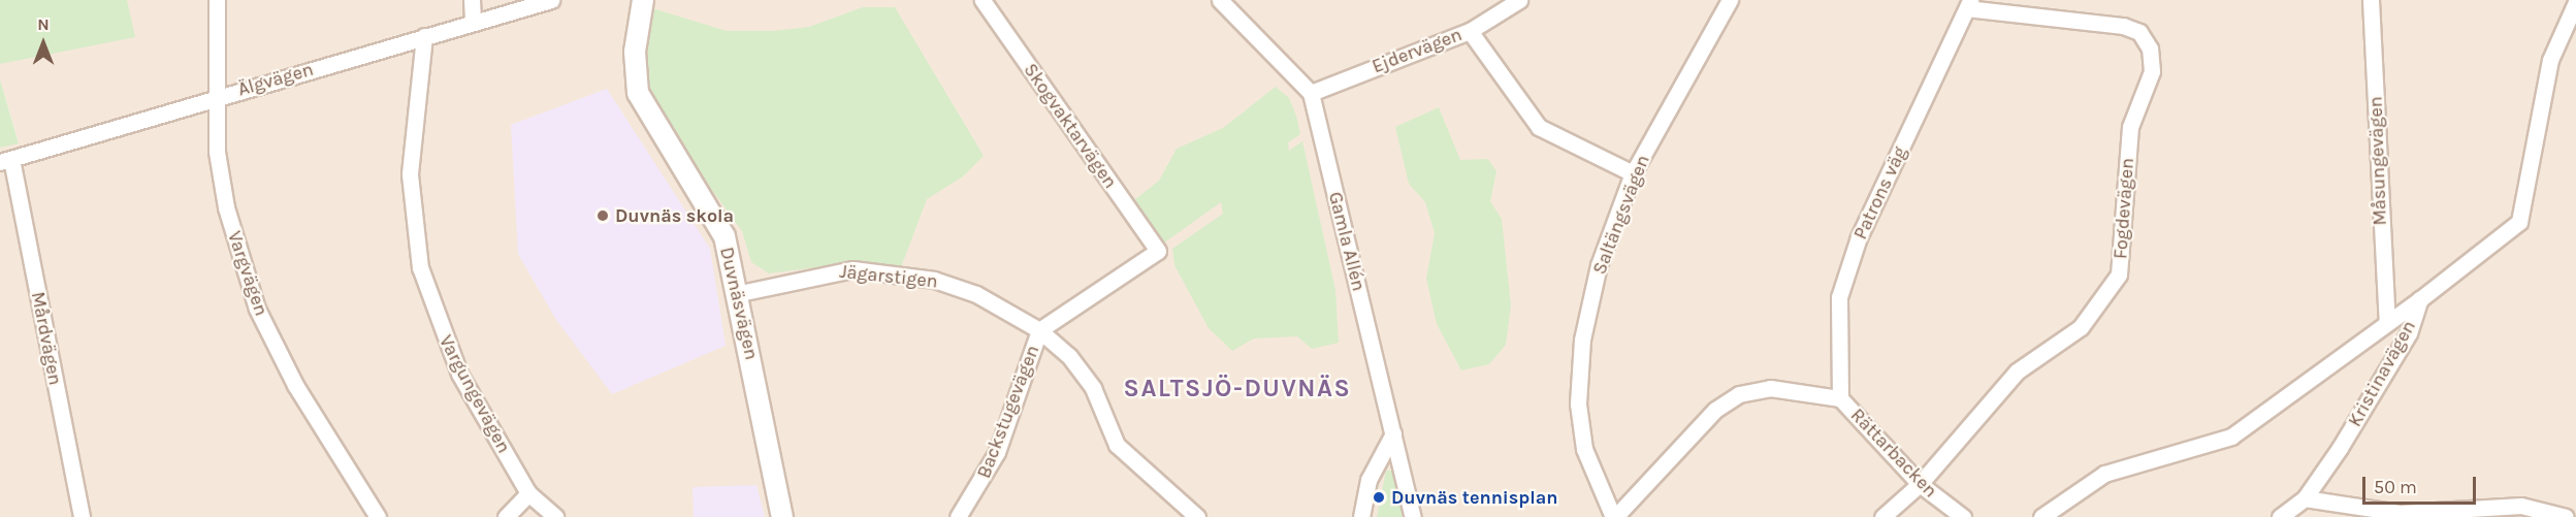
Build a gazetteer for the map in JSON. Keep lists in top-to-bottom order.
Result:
{
  "streets": {
    "street": [
      "Ejdervägen",
      "Älgvägen",
      "Skogvaktarvägen",
      "Måsungevägen",
      "Patrons väg",
      "Fogdevägen",
      "Saltängsvägen",
      "Gamla Allén",
      "Vargvägen",
      "Jägarstigen",
      "Duvnäsvägen",
      "Mårdvägen",
      "Kristinavägen",
      "Vargungevägen",
      "Backstugevägen",
      "Rättarbacken"
    ]
  },
  "crossings": [
    ["Ejdervägen", "Gamla Allén"],
    ["Älgvägen", "Vargvägen"],
    ["Älgvägen", "Mårdvägen"],
    ["Älgvägen", "Vargungevägen"],
    ["Skogvaktarvägen", "Backstugevägen"],
    ["Patrons väg", "Fogdevägen"],
    ["Patrons väg", "Rättarbacken"],
    ["Fogdevägen", "Rättarbacken"],
    ["Saltängsvägen", "Rättarbacken"],
    ["Jägarstigen", "Duvnäsvägen"],
    ["Jägarstigen", "Backstugevägen"]
  ],
  "districts": ["SALTSJÖ-DUVNÄS"],
  "places": ["Duvnäs skola", "Duvnäs tennisplan"],
  "scale_bar": "50 m",
  "north": "top"
}
